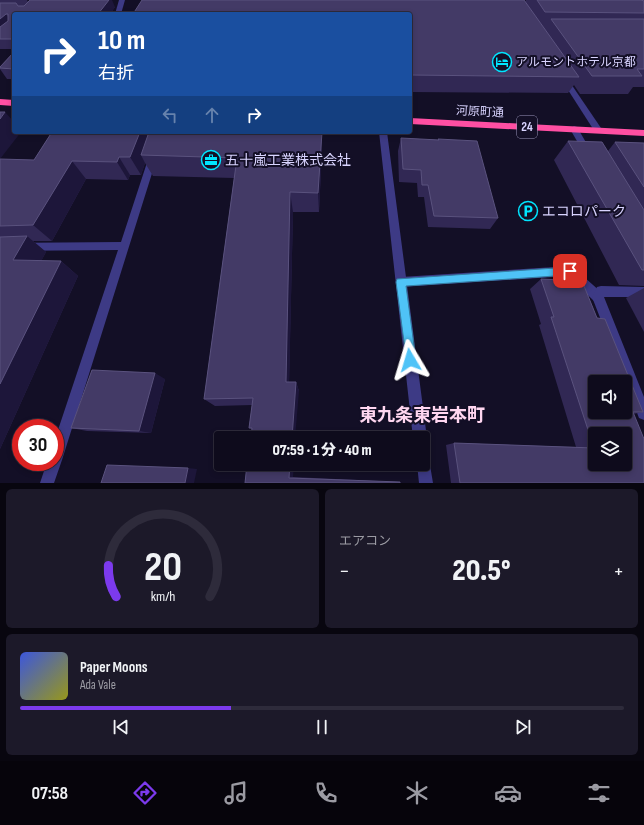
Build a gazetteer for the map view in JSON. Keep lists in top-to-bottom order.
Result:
{
  "streets": {
    "highway": ["河原町通", "24"]
  },
  "districts": ["東九条東岩本町"],
  "places": {
    "hotel": ["アルモントホテル京都"],
    "office": ["五十嵐工業株式会社"],
    "parking": ["エコロパーク"]
  },
  "page": {
    "turn": ["10 m", "右折"],
    "limit": "30",
    "trip": "07:59 · 1 分 · 40 m",
    "tile": "エアコン",
    "heat": ["−", "20.5°", "+"],
    "song": ["Paper Moons", "Ada Vale"],
    "tabs": "07:58",
    "gauge": ["20", "km/h"]
  }
}
